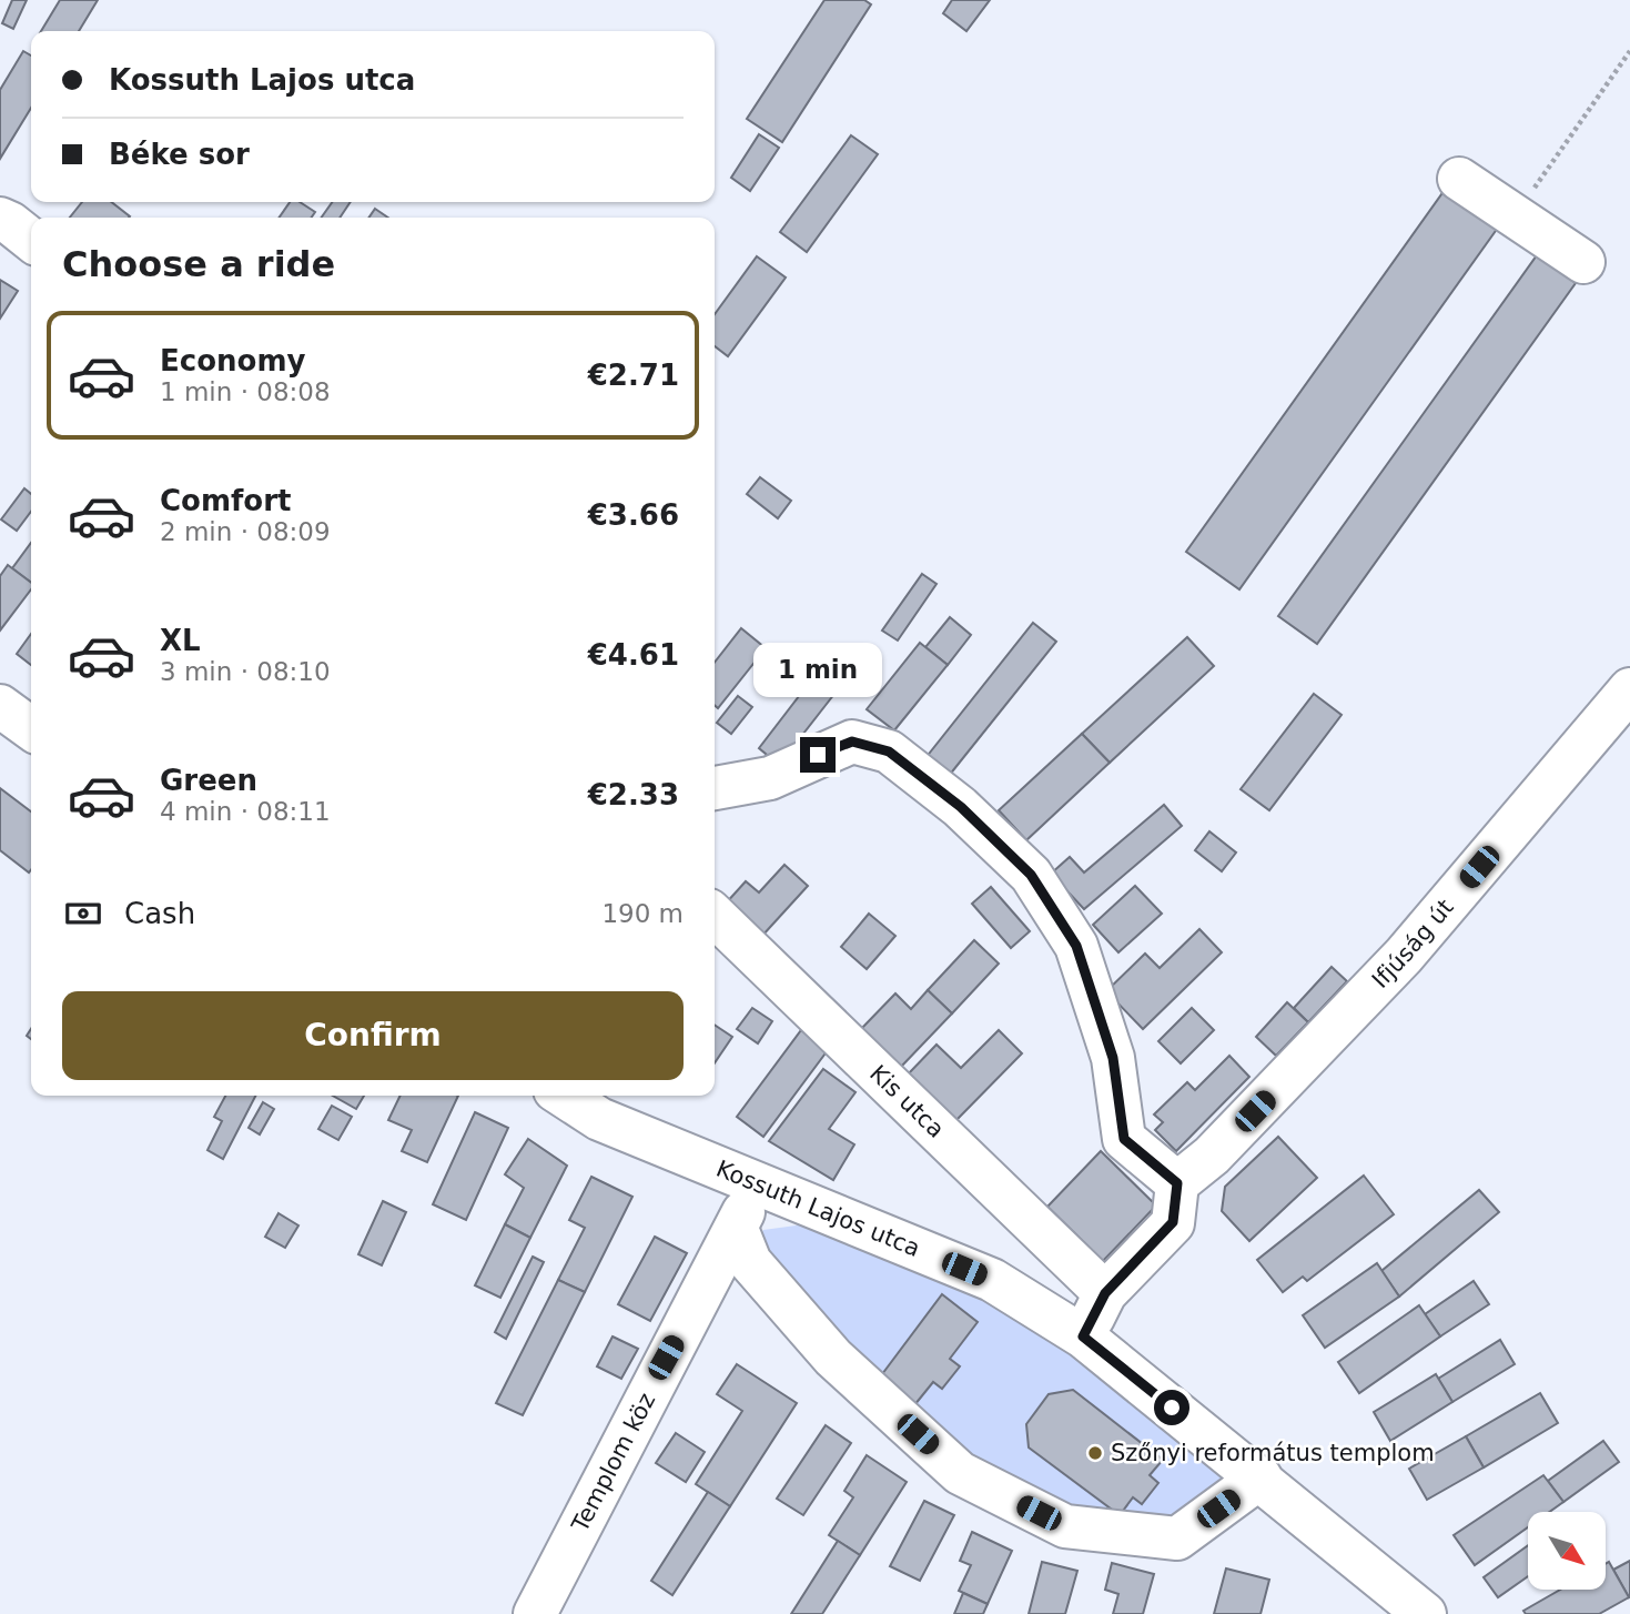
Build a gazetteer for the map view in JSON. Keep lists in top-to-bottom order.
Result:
{
  "streets": {
    "street": [
      "Ifjúság út",
      "Kis utca",
      "Kossuth Lajos utca",
      "Templom köz"
    ]
  },
  "crossings": [
    ["Kossuth Lajos utca", "Templom köz"]
  ],
  "places": ["Szőnyi református templom"],
  "north": "bottom right",
  "page": {
    "banner": ["Kossuth Lajos utca", "Béke sor"],
    "heading": "Choose a ride",
    "list": [
      {
        "name": "Economy",
        "note": "1 min · 08:08",
        "value": "€2.71"
      },
      {
        "name": "Comfort",
        "note": "2 min · 08:09",
        "value": "€3.66"
      },
      {
        "name": "XL",
        "note": "3 min · 08:10",
        "value": "€4.61"
      },
      {
        "name": "Green",
        "note": "4 min · 08:11",
        "value": "€2.33"
      }
    ],
    "bubble": "1 min",
    "pay": ["Cash", "190 m"],
    "buttons": "Confirm"
  }
}
